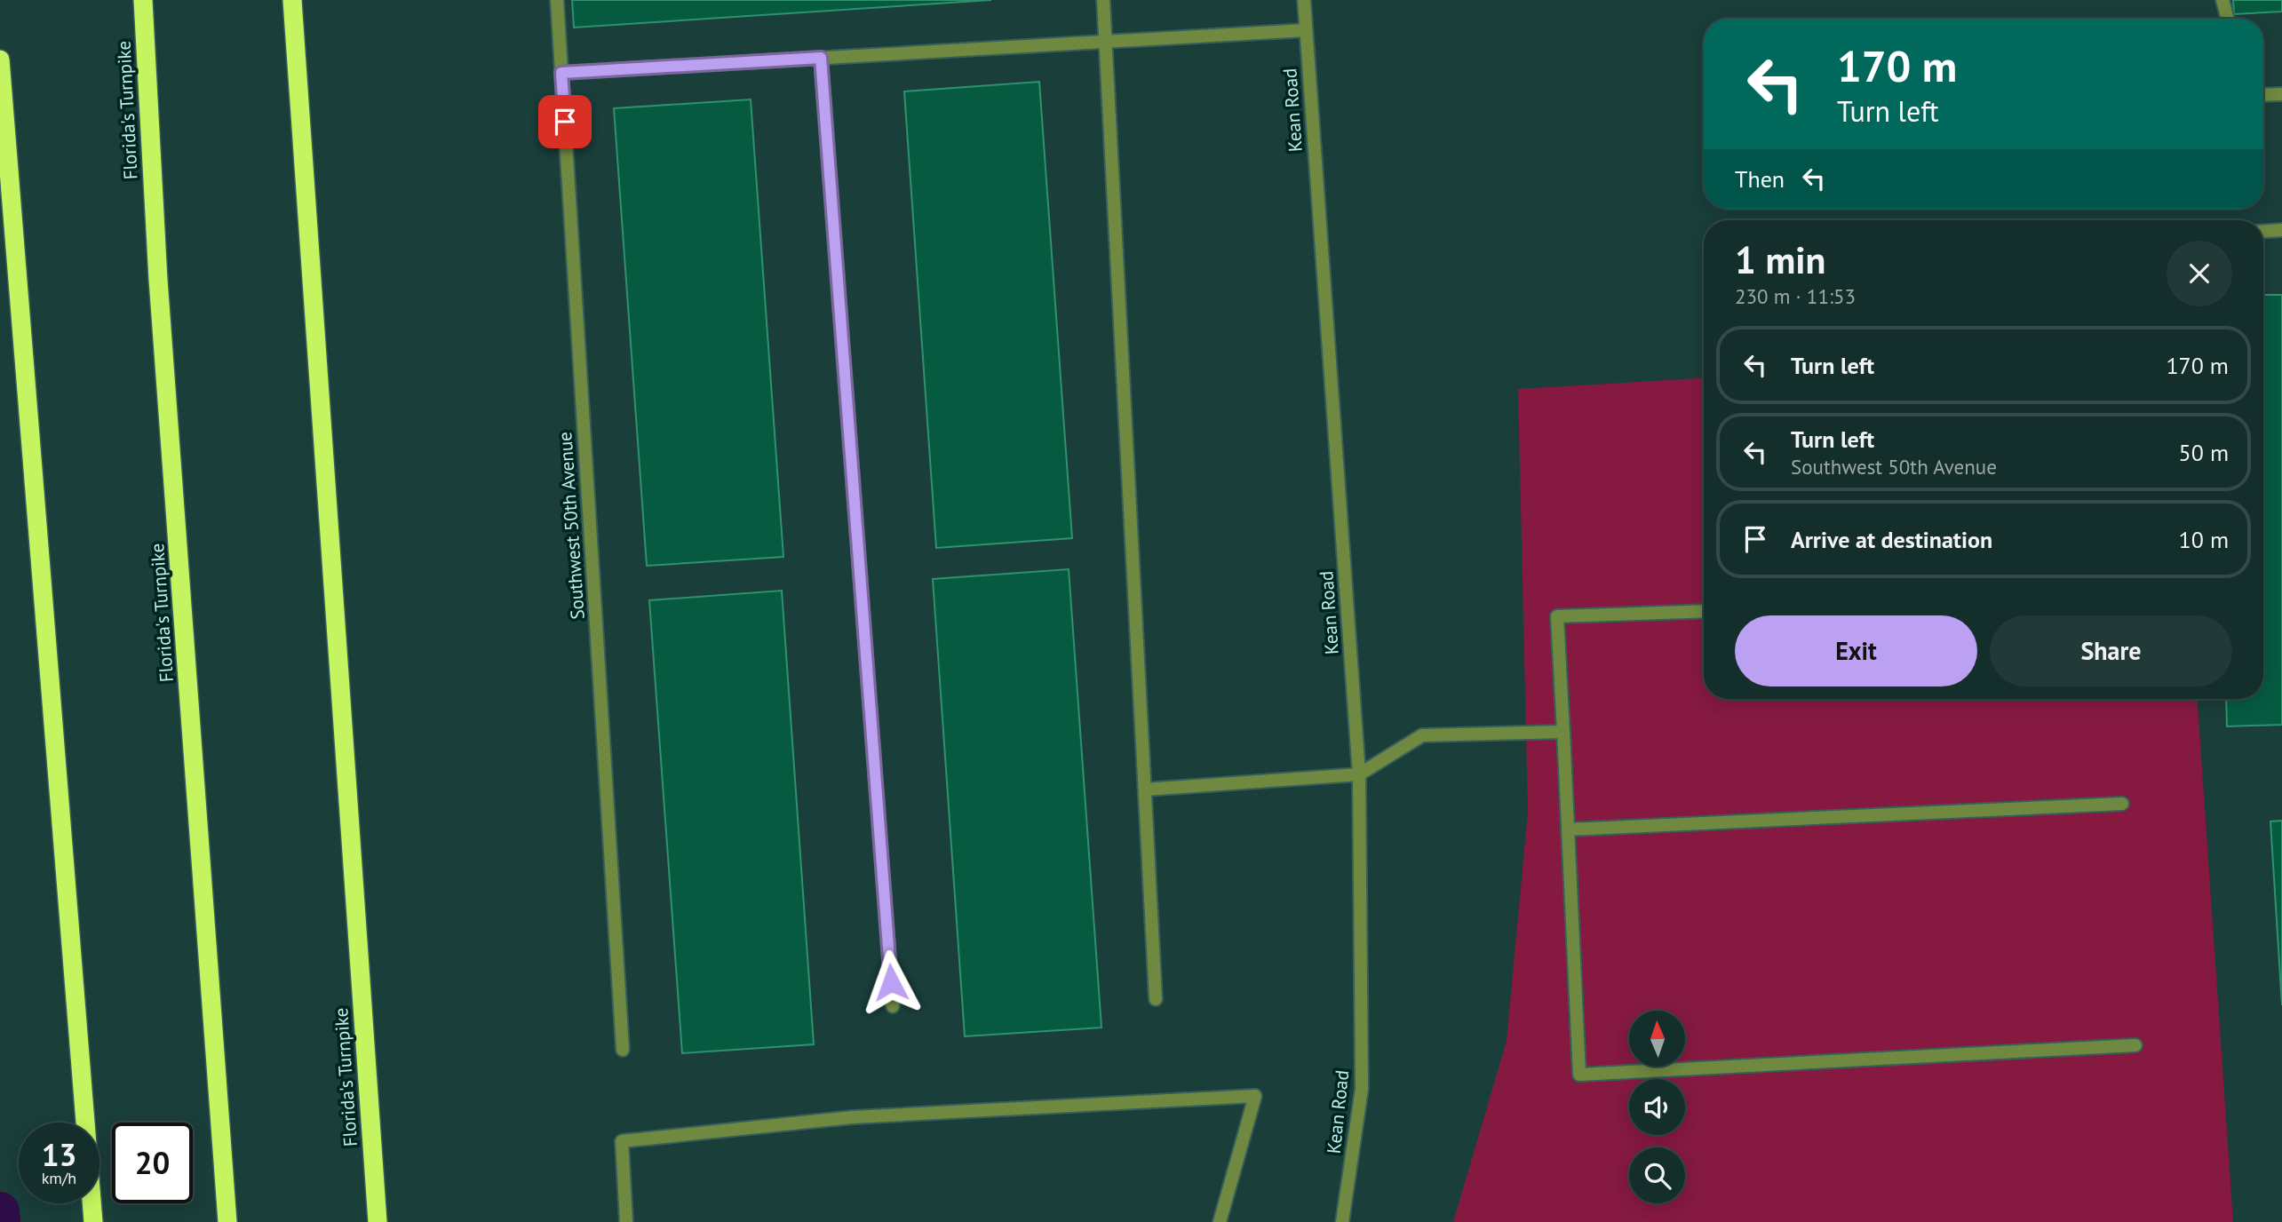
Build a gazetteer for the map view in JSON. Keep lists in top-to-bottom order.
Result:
{
  "streets": {
    "highway": ["Florida's Turnpike"],
    "street": ["Kean Road", "Southwest 50th Avenue"]
  },
  "north": "top",
  "page": {
    "turn": ["170 m", "Turn left"],
    "then": "Then",
    "heading": ["1 min", "230 m · 11:53"],
    "list": [
      {
        "name": "Turn left",
        "value": "170 m"
      },
      {
        "name": "Turn left",
        "note": "Southwest 50th Avenue",
        "value": "50 m"
      },
      {
        "name": "Arrive at destination",
        "value": "10 m"
      }
    ],
    "buttons": ["Exit", "Share"],
    "speed": "13 km/h",
    "limit": "20"
  }
}
